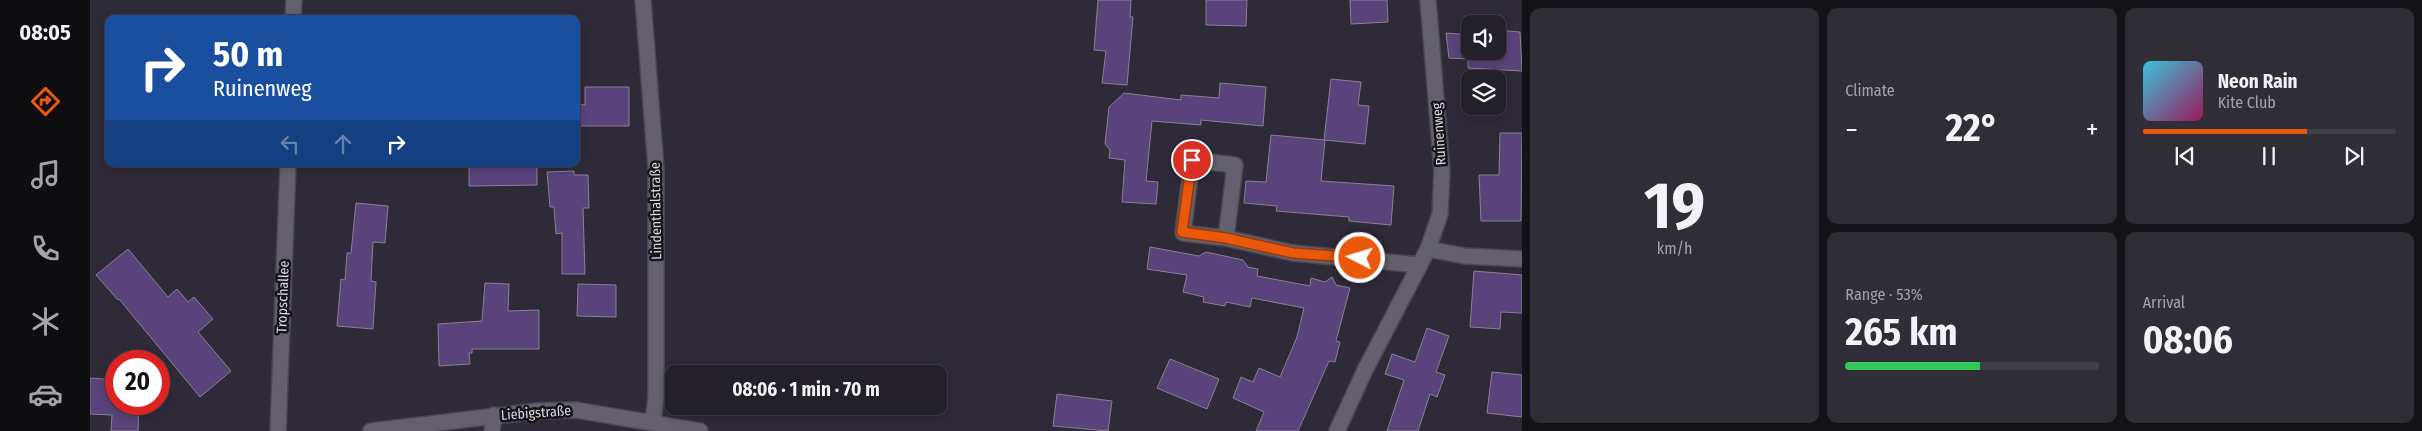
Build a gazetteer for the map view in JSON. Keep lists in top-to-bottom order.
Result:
{
  "streets": {
    "street": [
      "Ruinenweg",
      "Lindenthalstraße",
      "Tropschallee",
      "Liebigstraße"
    ]
  },
  "crossings": [
    ["Lindenthalstraße", "Liebigstraße"]
  ],
  "page": {
    "tabs": "08:05",
    "tile": [
      ["19", "km/h"],
      "Climate",
      ["Range · 53%", "265 km"],
      ["Arrival", "08:06"]
    ],
    "turn": ["50 m", "Ruinenweg"],
    "song": ["Neon Rain", "Kite Club"],
    "heat": ["−", "22°", "+"],
    "limit": "20",
    "trip": "08:06 · 1 min · 70 m"
  }
}
